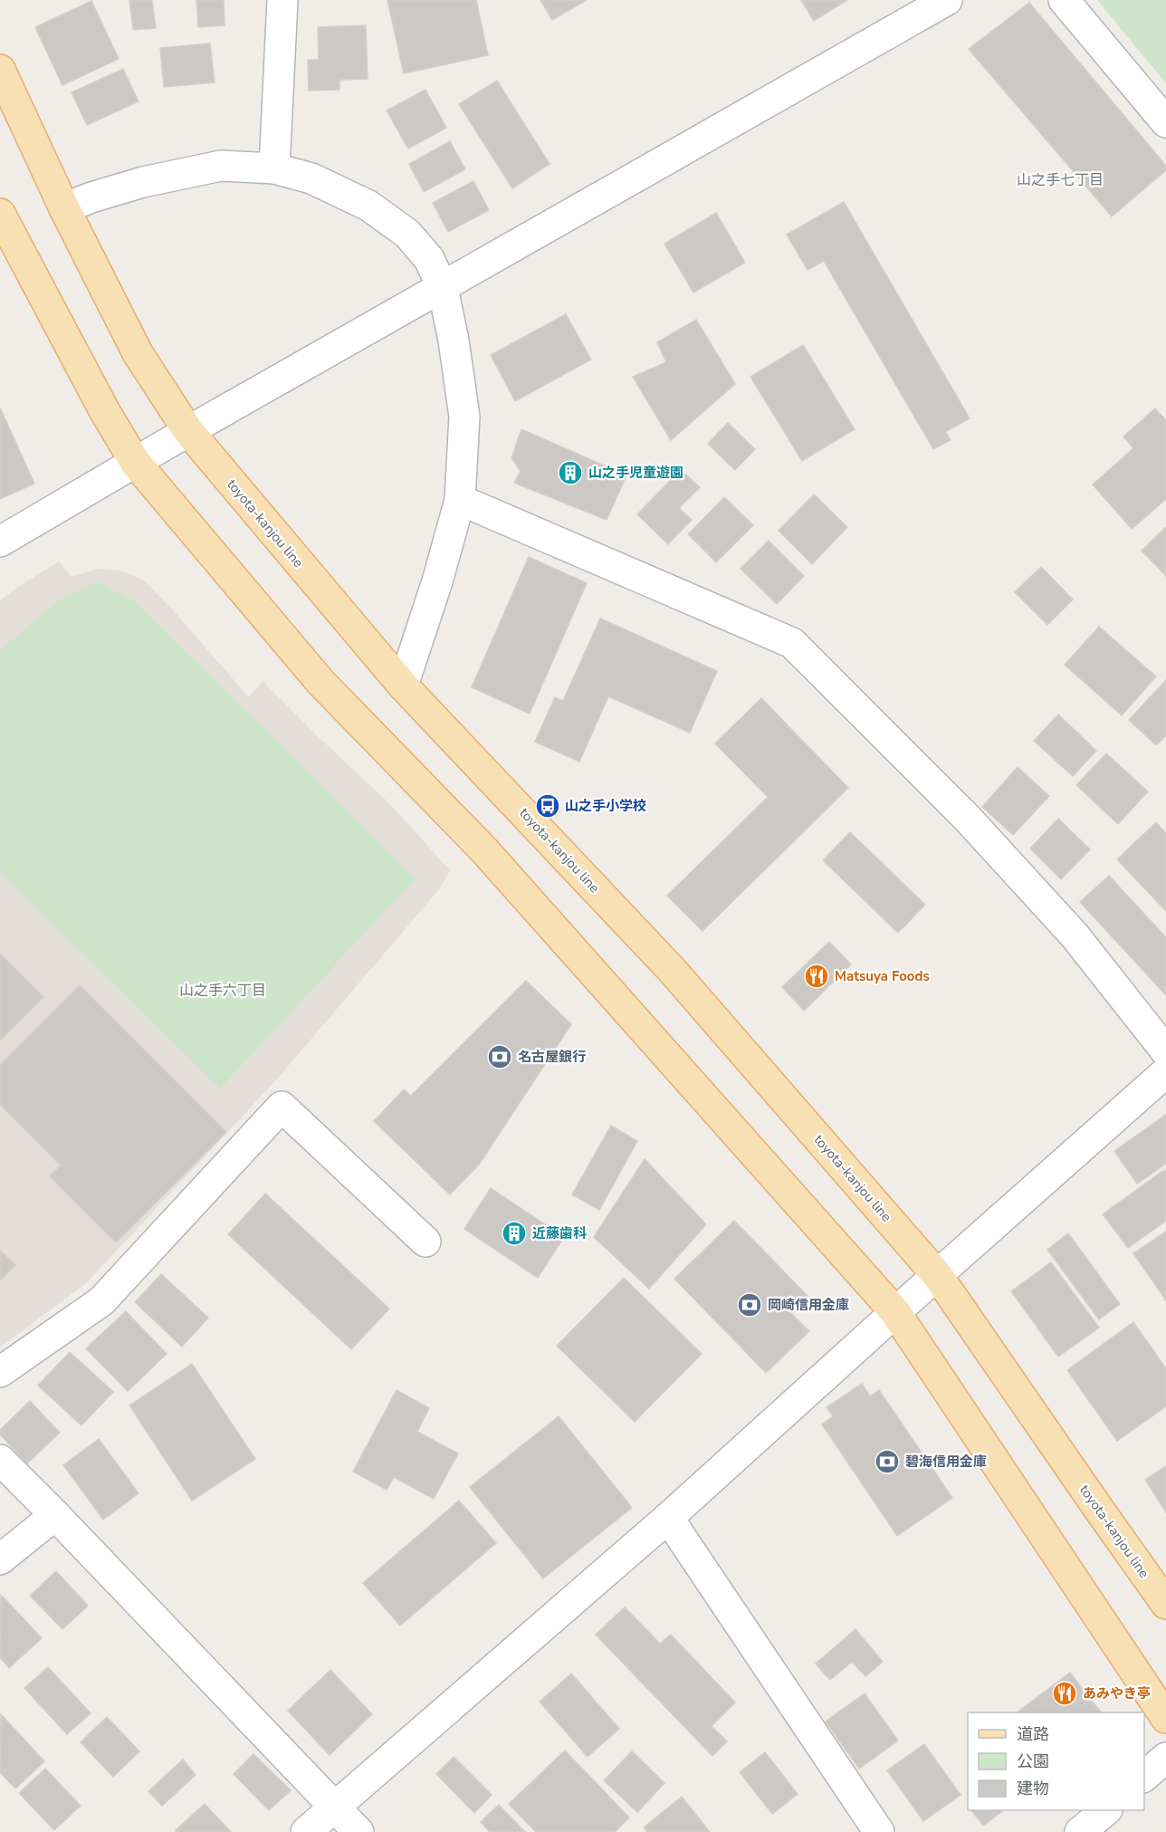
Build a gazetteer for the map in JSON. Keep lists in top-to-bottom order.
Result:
{
  "streets": {
    "main road": ["toyota-kanjou line"]
  },
  "districts": ["山之手七丁目", "山之手六丁目"],
  "places": {
    "building": ["山之手児童遊園", "近藤歯科"],
    "bus stop": ["山之手小学校"],
    "restaurant": ["Matsuya Foods", "あみやき亭"],
    "bank": ["名古屋銀行", "岡崎信用金庫", "碧海信用金庫"]
  },
  "legend": ["道路", "公園", "建物"]
}
